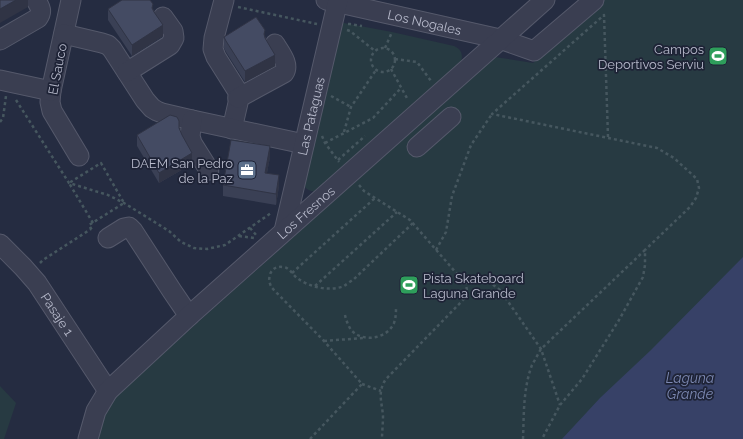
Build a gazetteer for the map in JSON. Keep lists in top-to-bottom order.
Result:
{
  "streets": {
    "street": [
      "Los Nogales",
      "El Sauco",
      "Las Pataguas",
      "Los Fresnos",
      "Pasaje 1"
    ]
  },
  "crossings": [
    ["Los Nogales", "Las Pataguas"],
    ["Los Nogales", "Los Fresnos"],
    ["Las Pataguas", "Los Fresnos"],
    ["Los Fresnos", "Pasaje 1"]
  ],
  "water": ["Laguna Grande"],
  "places": {
    "sports": ["Campos Deportivos Serviu", "Pista Skateboard Laguna Grande"],
    "office": ["DAEM San Pedro de la Paz"]
  }
}
